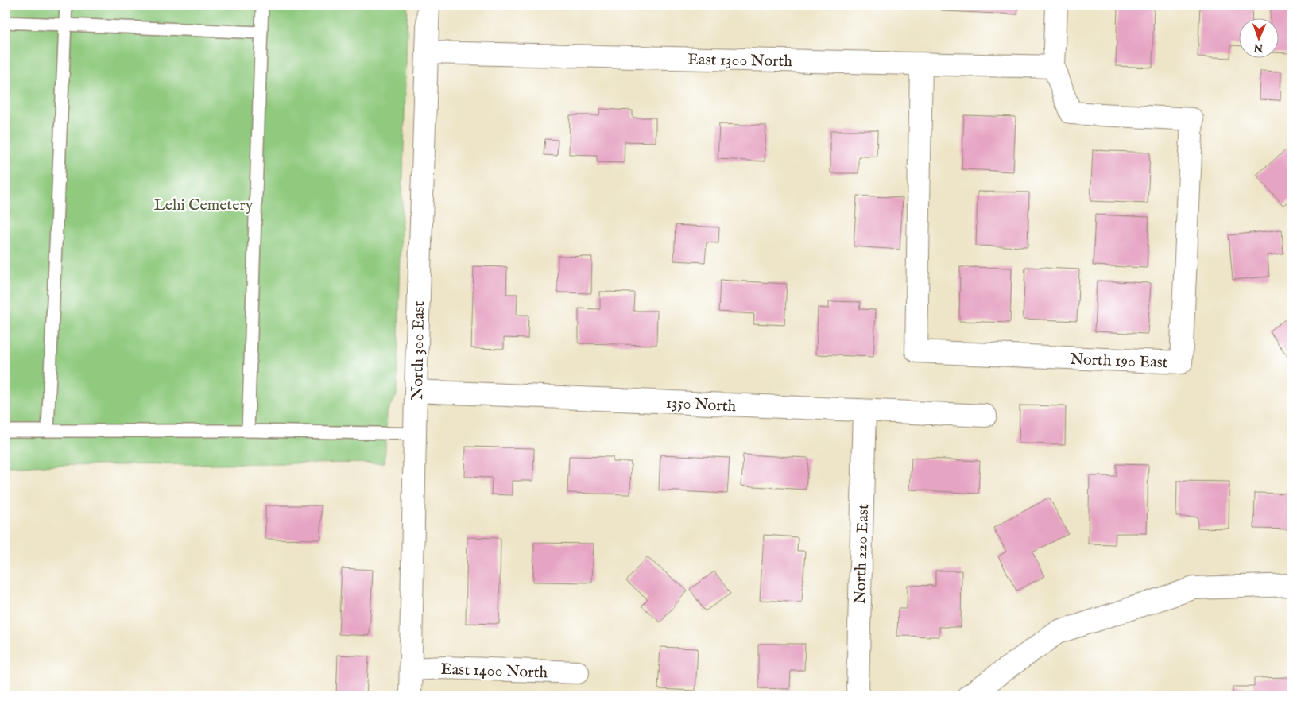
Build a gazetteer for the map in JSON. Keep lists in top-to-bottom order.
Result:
{
  "streets": {
    "street": [
      "East 1300 North",
      "North 300 East",
      "North 190 East",
      "1350 North",
      "North 220 East",
      "East 1400 North"
    ]
  },
  "crossings": [
    ["East 1300 North", "North 300 East"],
    ["East 1300 North", "North 190 East"],
    ["North 300 East", "1350 North"],
    ["North 300 East", "East 1400 North"],
    ["1350 North", "North 220 East"]
  ],
  "parks": ["Lehi Cemetery"],
  "north": "bottom"
}
